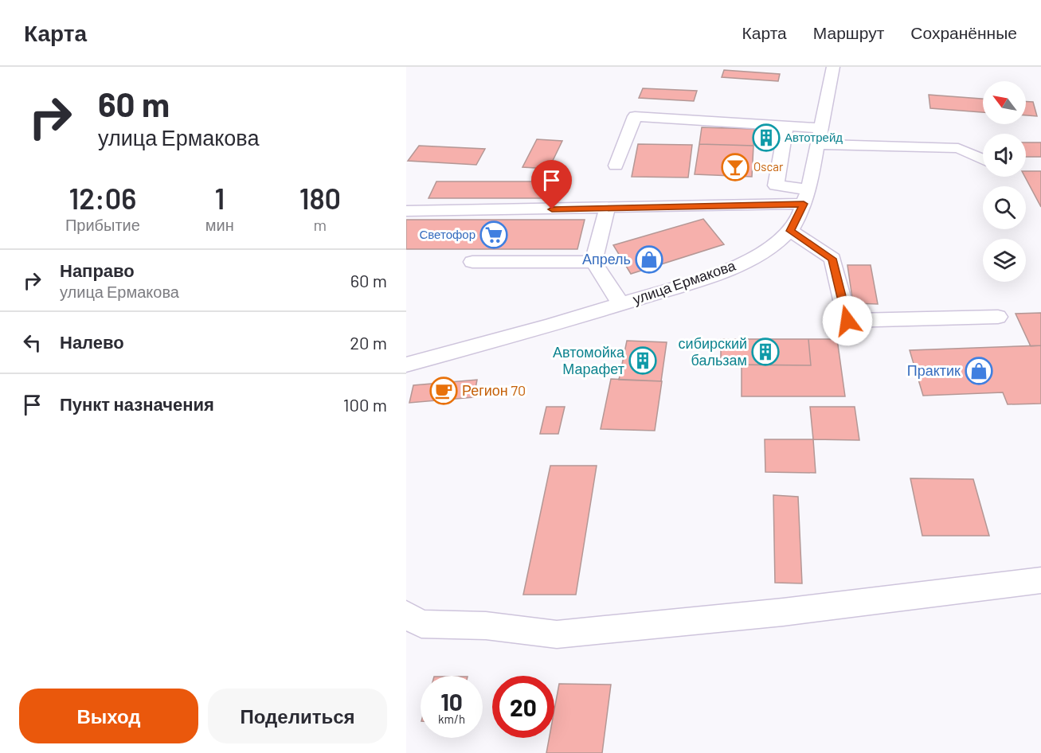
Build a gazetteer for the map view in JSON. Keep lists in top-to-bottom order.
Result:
{
  "streets": {
    "street": ["улица Ермакова"]
  },
  "places": {
    "building": ["Автотрейд", "сибирский бальзам", "Автомойка Марафет"],
    "bar": ["Oscar"],
    "supermarket": ["Светофор"],
    "shop": ["Апрель", "Практик"],
    "cafe": ["Регион 70"]
  },
  "north": "top left",
  "page": {
    "header": "Карта",
    "nav": ["Карта", "Маршрут", "Сохранённые"],
    "turn": ["60 m", "улица Ермакова"],
    "eta": [
      "12:06",
      "Прибытие",
      "1",
      "мин",
      "180",
      "m"
    ],
    "list": [
      {
        "name": "Направо",
        "note": "улица Ермакова",
        "value": "60 m"
      },
      {
        "name": "Налево",
        "value": "20 m"
      },
      {
        "name": "Пункт назначения",
        "value": "100 m"
      }
    ],
    "speed": "10 km/h",
    "limit": "20",
    "buttons": ["Выход", "Поделиться"]
  }
}
